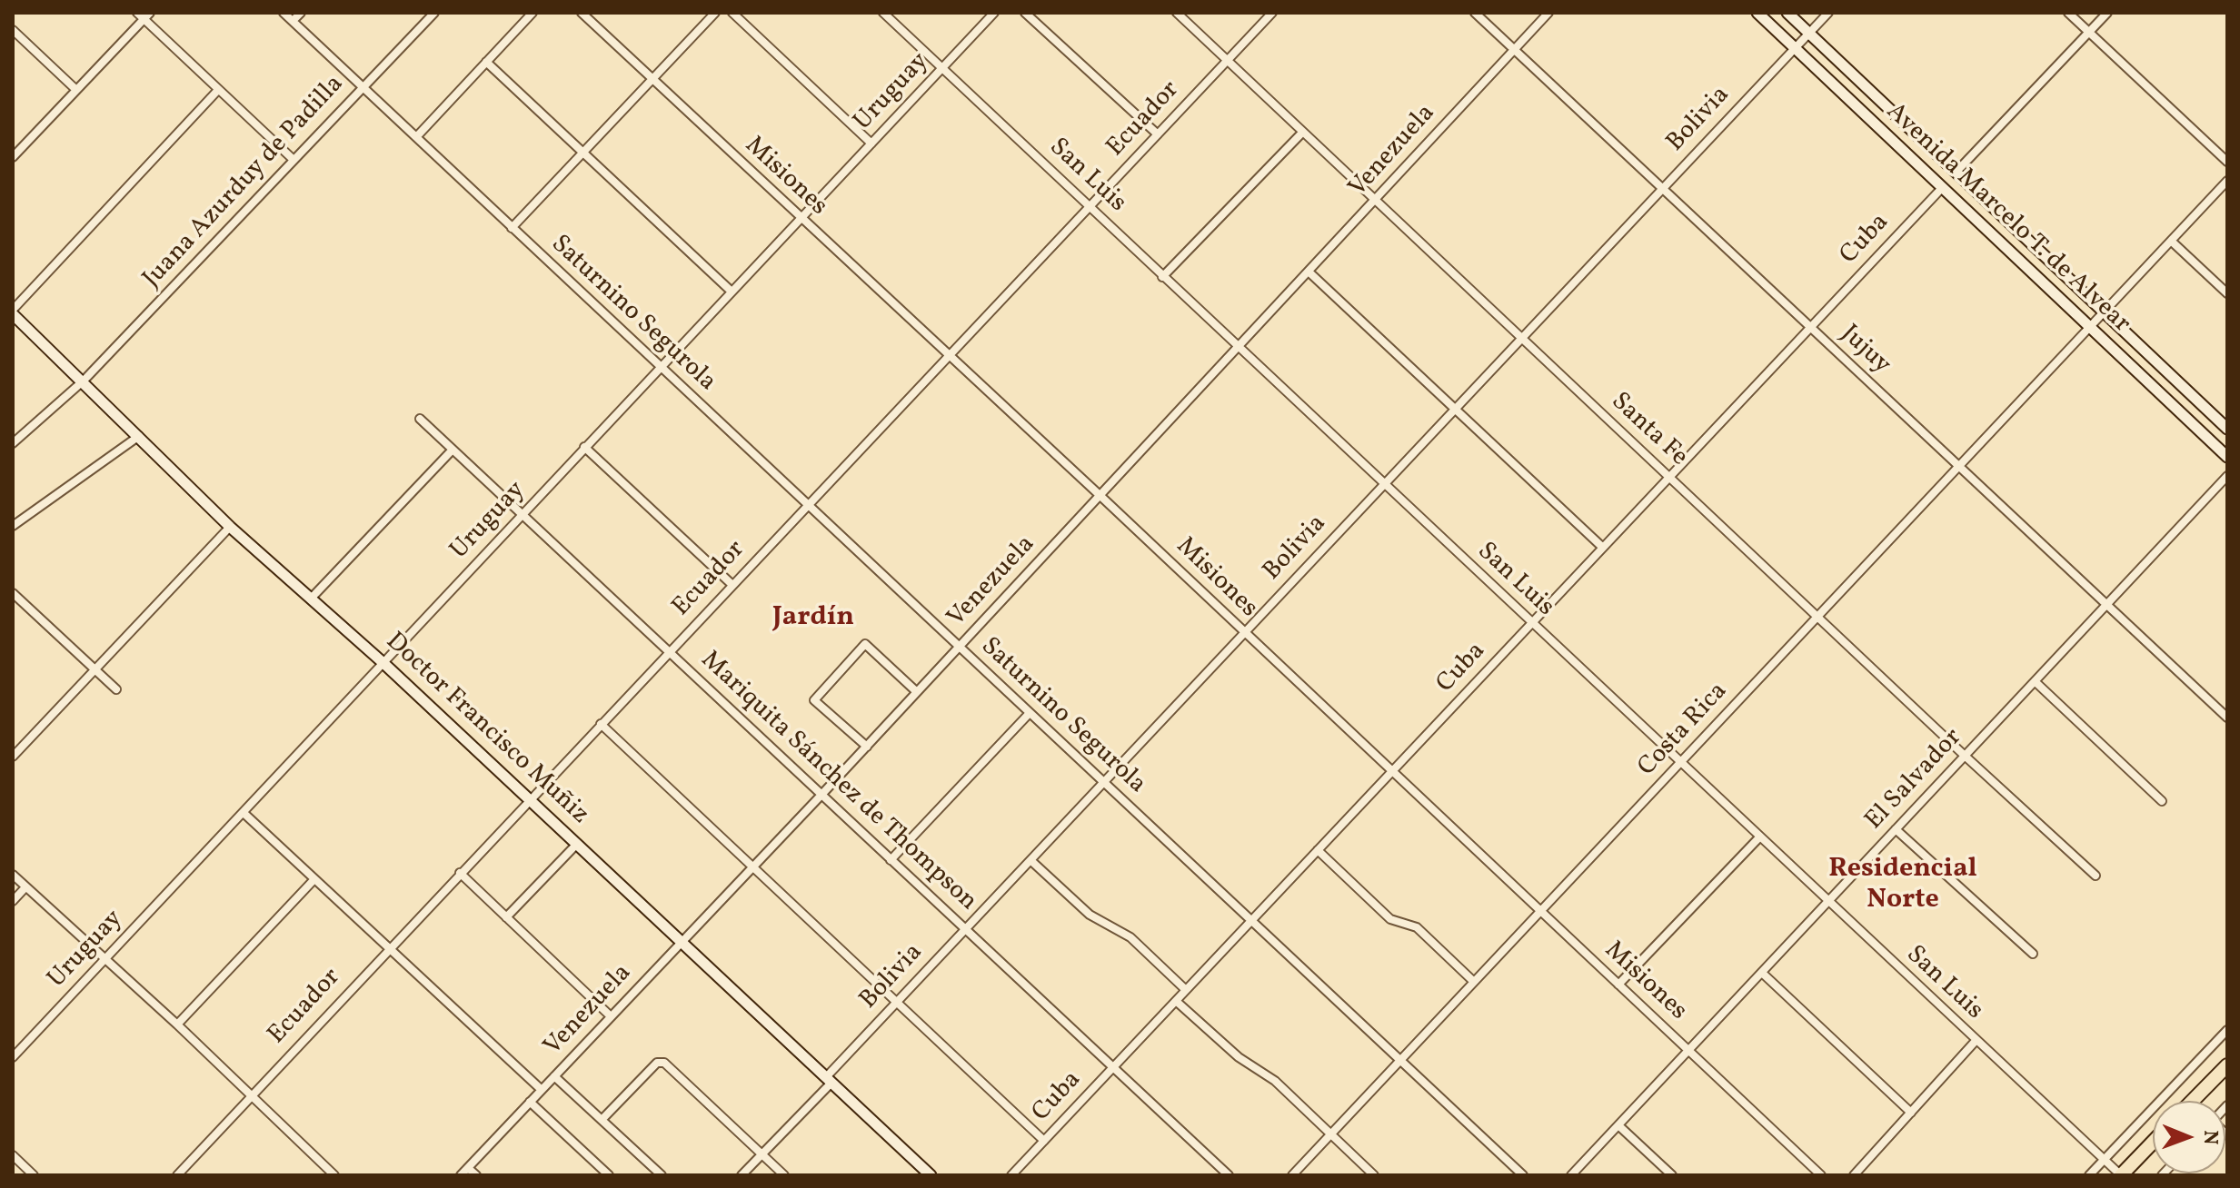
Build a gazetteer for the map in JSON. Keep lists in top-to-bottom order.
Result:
{
  "streets": {
    "main road": ["Avenida Marcelo T. de Alvear", "Doctor Francisco Muñiz"],
    "street": [
      "Uruguay",
      "Ecuador",
      "Bolivia",
      "Venezuela",
      "San Luis",
      "Misiones",
      "Juana Azurduy de Padilla",
      "Cuba",
      "Saturnino Segurola",
      "Jujuy",
      "Santa Fe",
      "Costa Rica",
      "El Salvador",
      "Mariquita Sánchez de Thompson"
    ]
  },
  "crossings": [
    ["Uruguay", "San Luis"],
    ["Uruguay", "Misiones"],
    ["Uruguay", "Saturnino Segurola"],
    ["Uruguay", "Doctor Francisco Muñiz"],
    ["Uruguay", "Mariquita Sánchez de Thompson"],
    ["Ecuador", "San Luis"],
    ["Ecuador", "Misiones"],
    ["Ecuador", "Saturnino Segurola"],
    ["Ecuador", "Santa Fe"],
    ["Ecuador", "Doctor Francisco Muñiz"],
    ["Ecuador", "Mariquita Sánchez de Thompson"],
    ["Bolivia", "San Luis"],
    ["Bolivia", "Misiones"],
    ["Bolivia", "Avenida Marcelo T. de Alvear"],
    ["Bolivia", "Saturnino Segurola"],
    ["Bolivia", "Jujuy"],
    ["Bolivia", "Santa Fe"],
    ["Bolivia", "Doctor Francisco Muñiz"],
    ["Bolivia", "Mariquita Sánchez de Thompson"],
    ["Venezuela", "San Luis"],
    ["Venezuela", "Misiones"],
    ["Venezuela", "Saturnino Segurola"],
    ["Venezuela", "Jujuy"],
    ["Venezuela", "Santa Fe"],
    ["Venezuela", "Doctor Francisco Muñiz"],
    ["Venezuela", "Mariquita Sánchez de Thompson"],
    ["San Luis", "Cuba"],
    ["San Luis", "Costa Rica"],
    ["San Luis", "El Salvador"],
    ["Misiones", "Cuba"],
    ["Misiones", "Costa Rica"],
    ["Misiones", "El Salvador"],
    ["Juana Azurduy de Padilla", "Saturnino Segurola"],
    ["Juana Azurduy de Padilla", "Doctor Francisco Muñiz"],
    ["Avenida Marcelo T. de Alvear", "Cuba"],
    ["Avenida Marcelo T. de Alvear", "Costa Rica"],
    ["Cuba", "Saturnino Segurola"],
    ["Cuba", "Jujuy"],
    ["Cuba", "Santa Fe"],
    ["Cuba", "Mariquita Sánchez de Thompson"],
    ["Saturnino Segurola", "Costa Rica"],
    ["Jujuy", "Costa Rica"],
    ["Jujuy", "El Salvador"],
    ["Santa Fe", "Costa Rica"],
    ["Santa Fe", "El Salvador"]
  ],
  "districts": ["Jardín", "Residencial Norte"],
  "north": "right"
}
